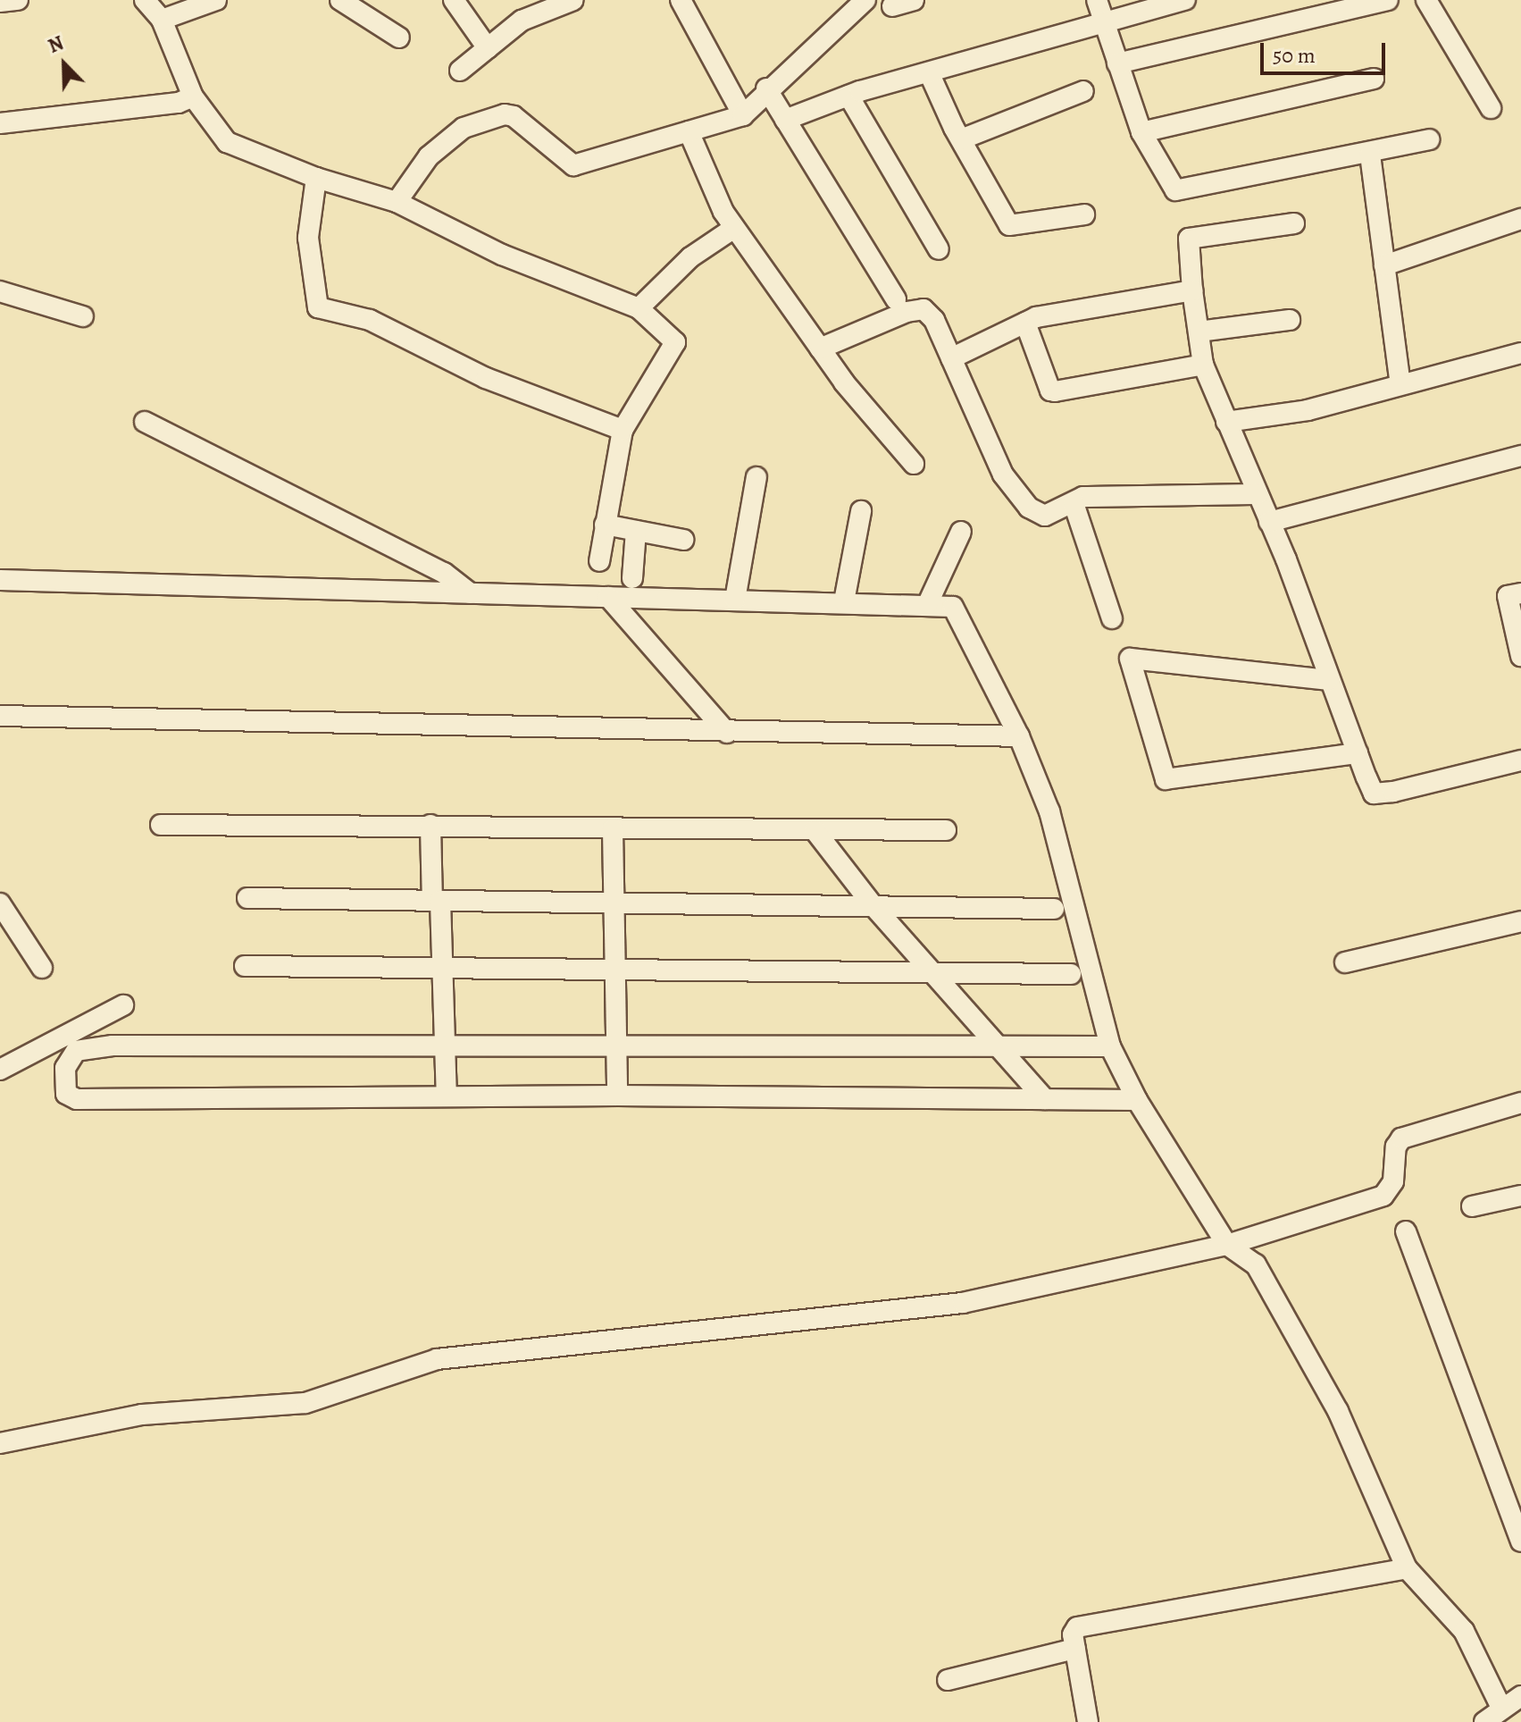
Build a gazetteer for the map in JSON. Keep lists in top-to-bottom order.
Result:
{
  "scale_bar": "50 m",
  "north": "top left"
}
